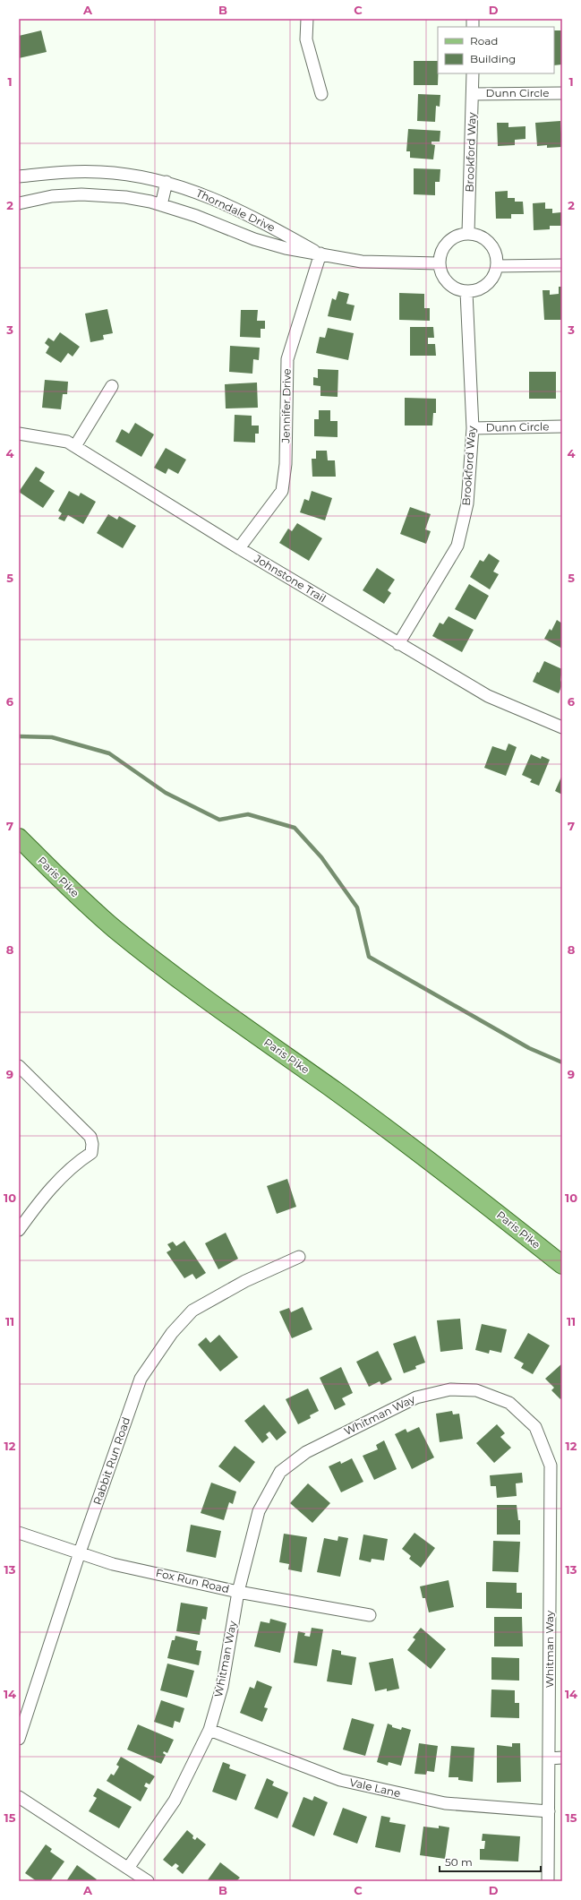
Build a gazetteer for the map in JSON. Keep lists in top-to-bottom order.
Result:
{
  "streets": {
    "main road": ["Paris Pike"],
    "street": [
      "Dunn Circle",
      "Brookford Way",
      "Thorndale Drive",
      "Jennifer Drive",
      "Johnstone Trail",
      "Whitman Way",
      "Rabbit Run Road",
      "Fox Run Road",
      "Vale Lane"
    ]
  },
  "crossings": [
    ["Dunn Circle", "Brookford Way"],
    ["Brookford Way", "Thorndale Drive"],
    ["Brookford Way", "Johnstone Trail"],
    ["Thorndale Drive", "Jennifer Drive"],
    ["Jennifer Drive", "Johnstone Trail"],
    ["Whitman Way", "Fox Run Road"],
    ["Whitman Way", "Vale Lane"],
    ["Rabbit Run Road", "Fox Run Road"]
  ],
  "legend": ["Road", "Building"],
  "scale_bar": "50 m",
  "grid": {
    "columns": [
      "A",
      "B",
      "C",
      "D"
    ],
    "rows": [
      "1",
      "2",
      "3",
      "4",
      "5",
      "6",
      "7",
      "8",
      "9",
      "10",
      "11",
      "12",
      "13",
      "14",
      "15"
    ]
  }
}
